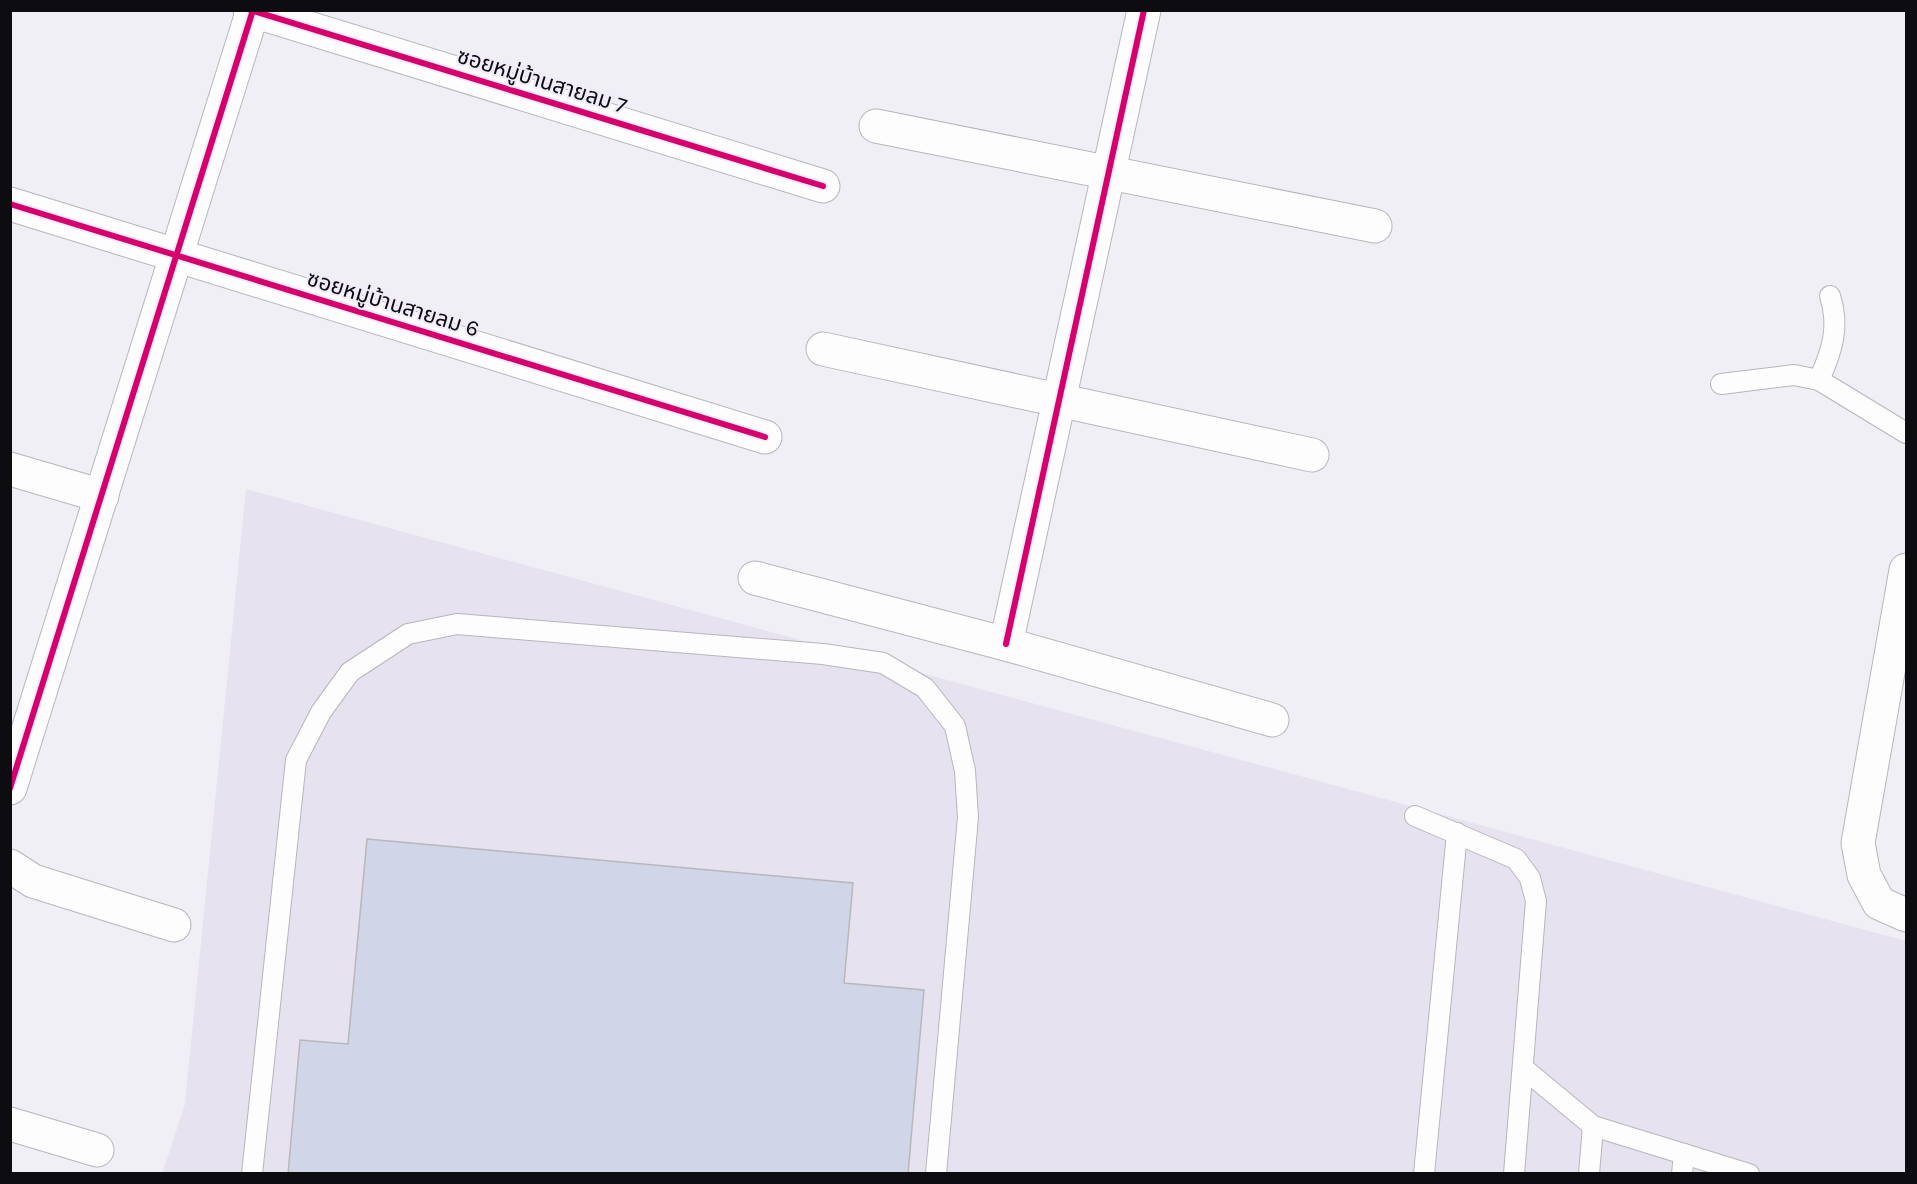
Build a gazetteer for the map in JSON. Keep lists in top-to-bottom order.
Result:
{
  "streets": {
    "street": ["ซอยหมู่บ้านสายลม 7", "ซอยหมู่บ้านสายลม 6"]
  }
}
